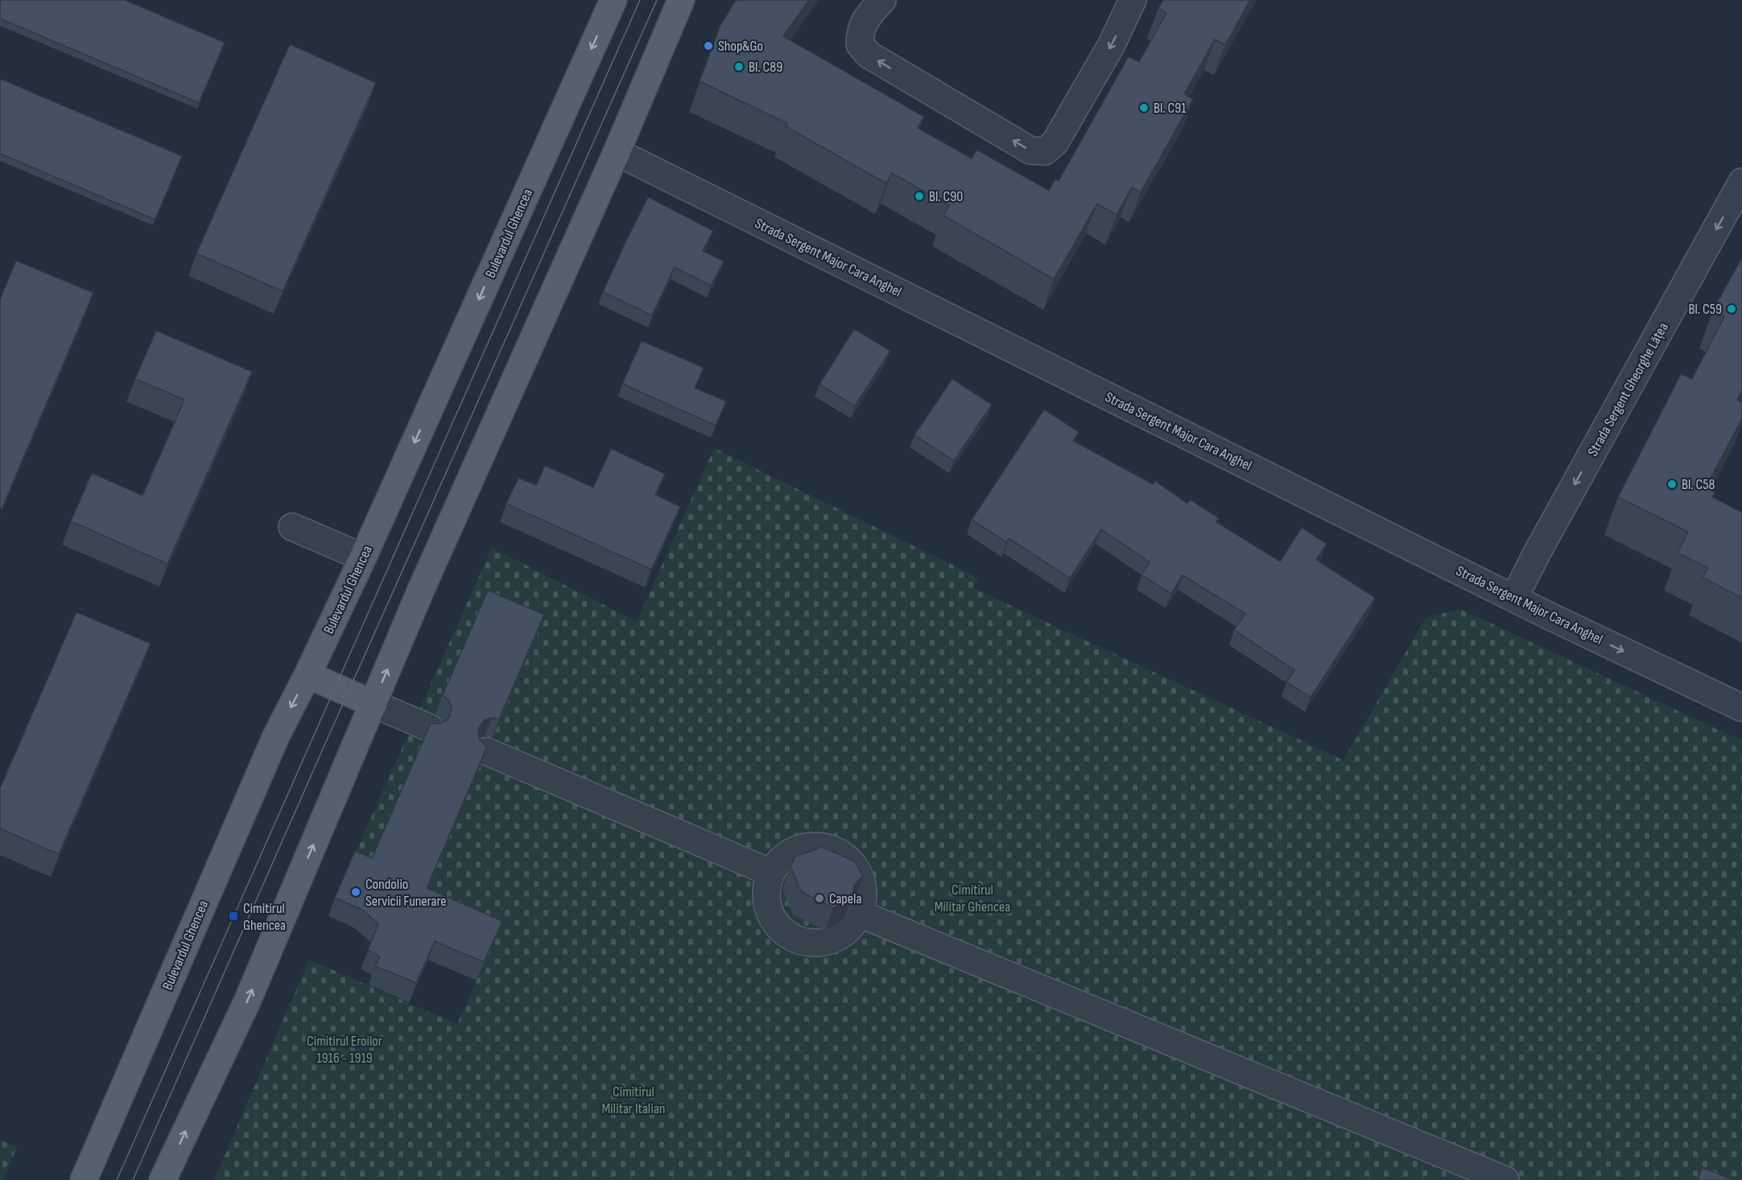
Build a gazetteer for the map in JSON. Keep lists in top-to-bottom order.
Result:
{
  "streets": {
    "main road": ["Bulevardul Ghencea"],
    "street": ["Strada Sergent Major Cara Anghel", "Strada Sergent Gheorghe Lățea"]
  },
  "crossings": [
    ["Strada Sergent Major Cara Anghel", "Strada Sergent Gheorghe Lățea"]
  ],
  "one_way": ["Strada Sergent Gheorghe Lățea"],
  "parks": ["Cimitirul Militar Ghencea", "Cimitirul Eroilor 1916 - 1919", "Cimitirul Militar Italian"],
  "places": {
    "other": [
      "Shop&Go",
      "Bl. C89",
      "Bl. C91",
      "Bl. C90",
      "Bl. C59",
      "Bl. C58",
      "Condolio Servicii Funerare",
      "Capela"
    ],
    "transit": ["Cimitirul Ghencea"]
  }
}
